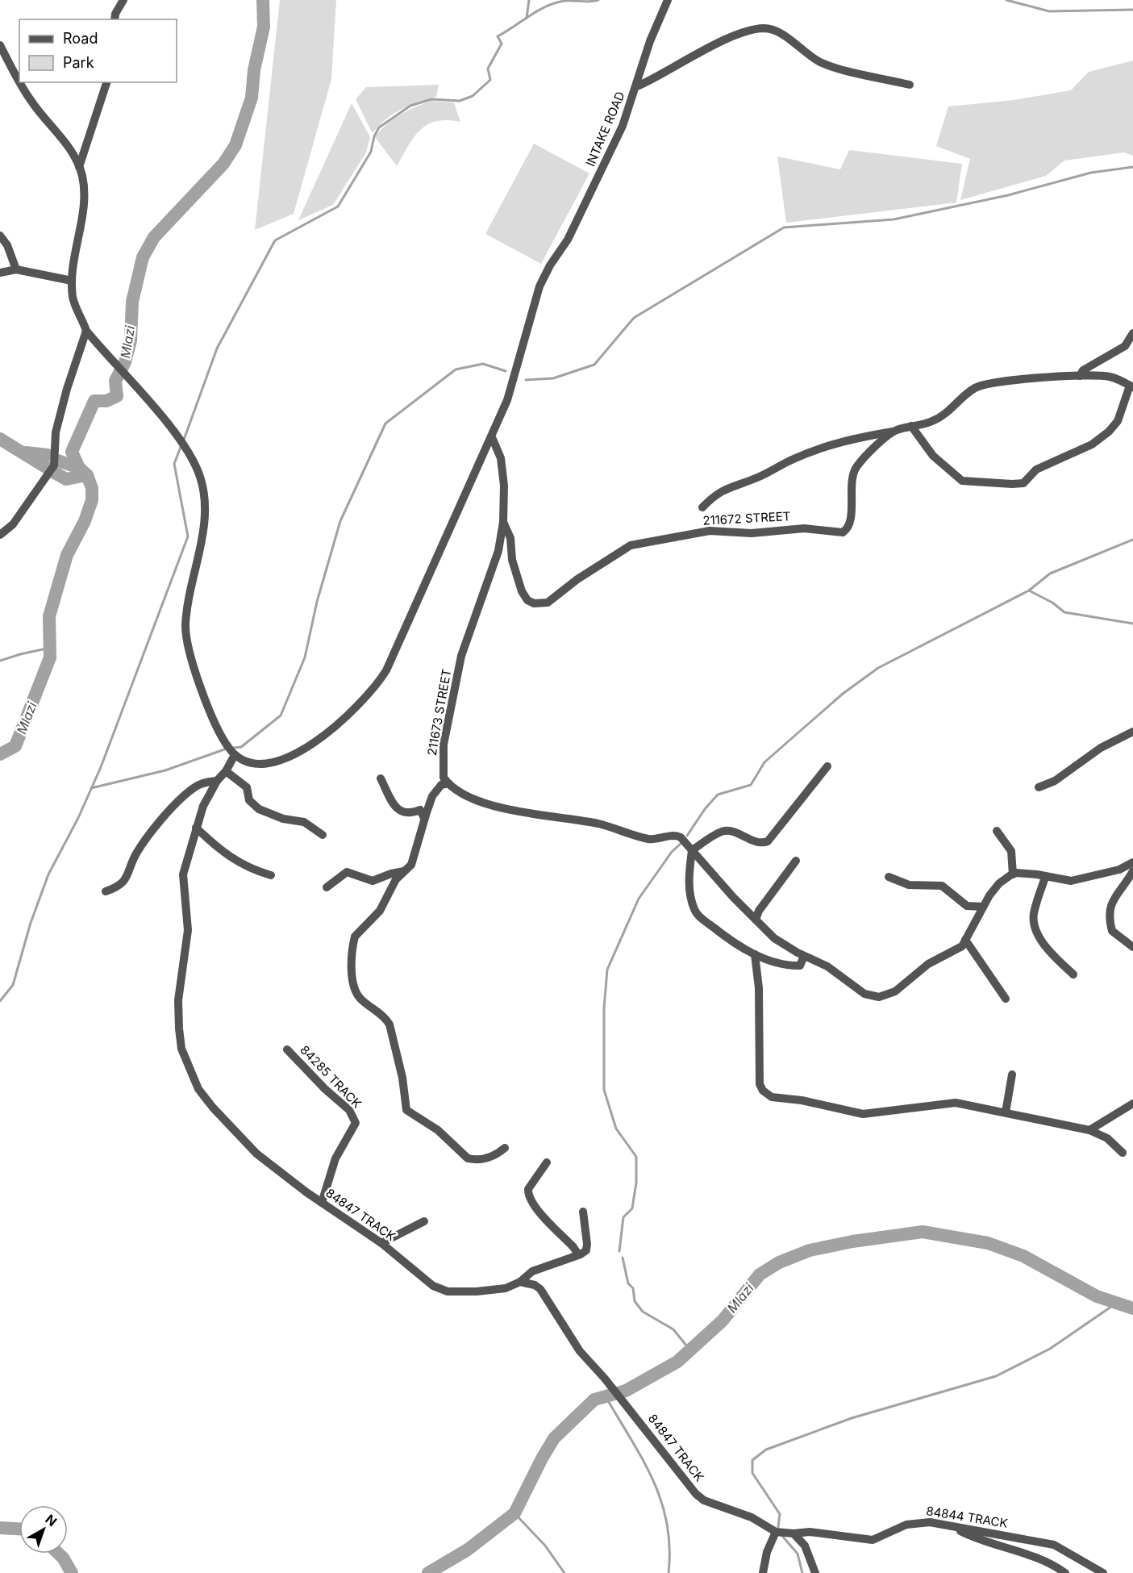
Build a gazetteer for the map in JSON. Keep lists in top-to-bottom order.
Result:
{
  "streets": {
    "street": [
      "INTAKE ROAD",
      "211672 STREET",
      "211673 STREET",
      "84285 TRACK",
      "84847 TRACK",
      "84844 TRACK"
    ]
  },
  "crossings": [
    ["INTAKE ROAD", "84847 TRACK"],
    ["211672 STREET", "211673 STREET"],
    ["84285 TRACK", "84847 TRACK"],
    ["84847 TRACK", "84844 TRACK"]
  ],
  "water": ["Mlazi"],
  "legend": ["Road", "Park"],
  "north": "top right"
}
